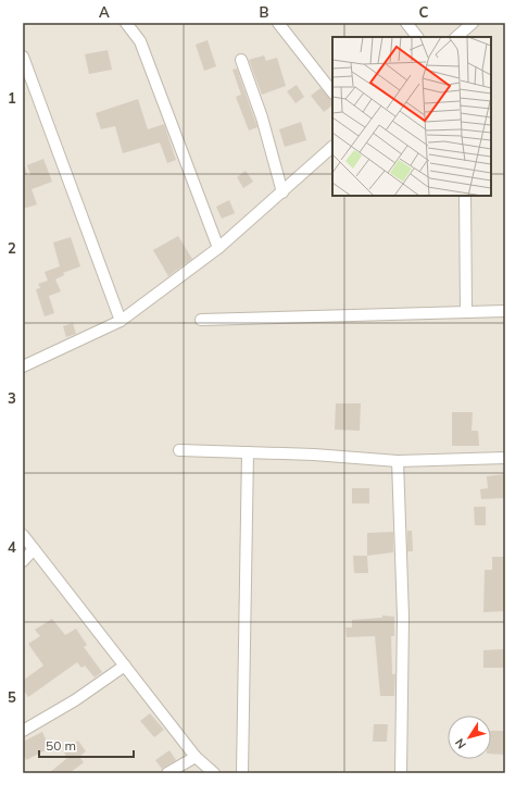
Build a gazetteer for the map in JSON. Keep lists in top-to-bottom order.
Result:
{
  "scale_bar": "50 m",
  "north": "bottom left",
  "grid": {
    "columns": ["A", "B", "C"],
    "rows": [
      "1",
      "2",
      "3",
      "4",
      "5"
    ]
  }
}
